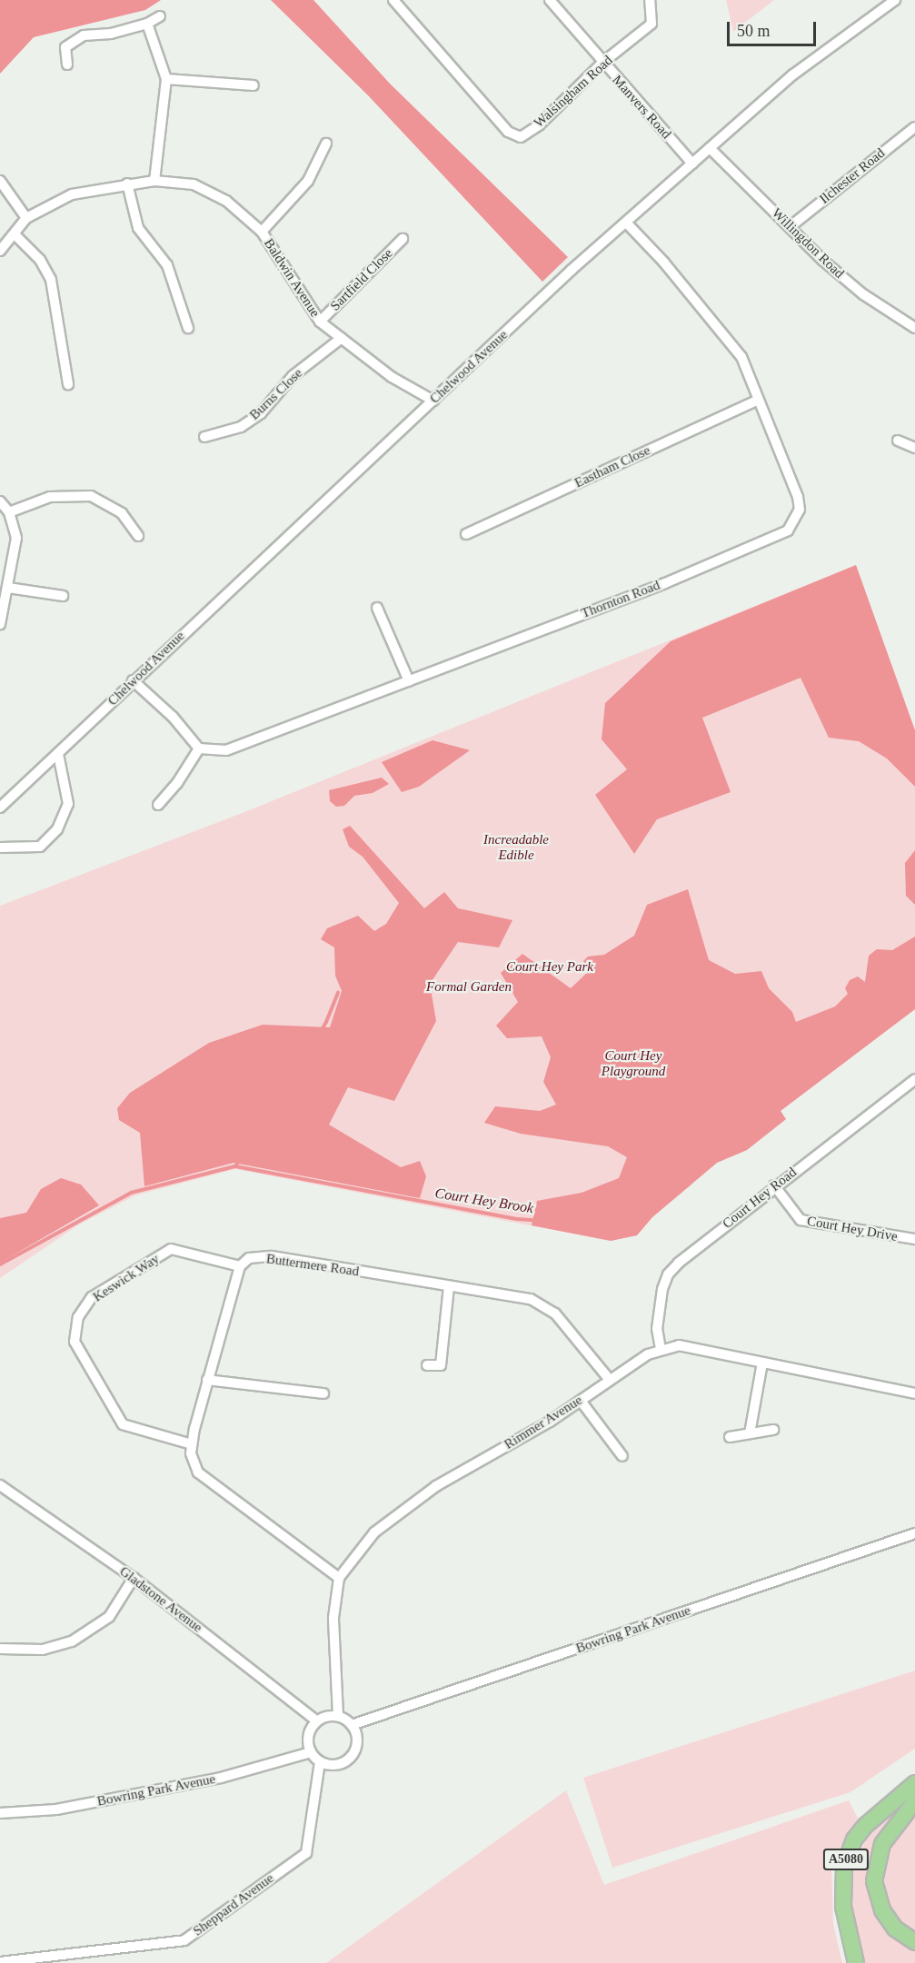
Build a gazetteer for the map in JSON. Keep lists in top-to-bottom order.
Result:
{
  "streets": {
    "main road": ["A5080"],
    "street": [
      "Walsingham Road",
      "Manvers Road",
      "Ilchester Road",
      "Willingdon Road",
      "Baldwin Avenue",
      "Sartfield Close",
      "Chelwood Avenue",
      "Burns Close",
      "Eastham Close",
      "Thornton Road",
      "Court Hey Road",
      "Court Hey Drive",
      "Buttermere Road",
      "Keswick Way",
      "Rimmer Avenue",
      "Gladstone Avenue",
      "Bowring Park Avenue",
      "Sheppard Avenue"
    ]
  },
  "crossings": [
    ["Walsingham Road", "Manvers Road"],
    ["Manvers Road", "Chelwood Avenue"],
    ["Ilchester Road", "Willingdon Road"],
    ["Willingdon Road", "Chelwood Avenue"],
    ["Baldwin Avenue", "Sartfield Close"],
    ["Baldwin Avenue", "Chelwood Avenue"],
    ["Baldwin Avenue", "Burns Close"],
    ["Chelwood Avenue", "Thornton Road"],
    ["Eastham Close", "Thornton Road"],
    ["Court Hey Road", "Court Hey Drive"],
    ["Court Hey Road", "Rimmer Avenue"],
    ["Buttermere Road", "Keswick Way"],
    ["Buttermere Road", "Rimmer Avenue"],
    ["Gladstone Avenue", "Bowring Park Avenue"],
    ["Gladstone Avenue", "Sheppard Avenue"],
    ["Bowring Park Avenue", "Sheppard Avenue"]
  ],
  "water": ["Court Hey Brook"],
  "parks": [
    "Increadable Edible",
    "Court Hey Park",
    "Formal Garden",
    "Court Hey Playground"
  ],
  "scale_bar": "50 m"
}
